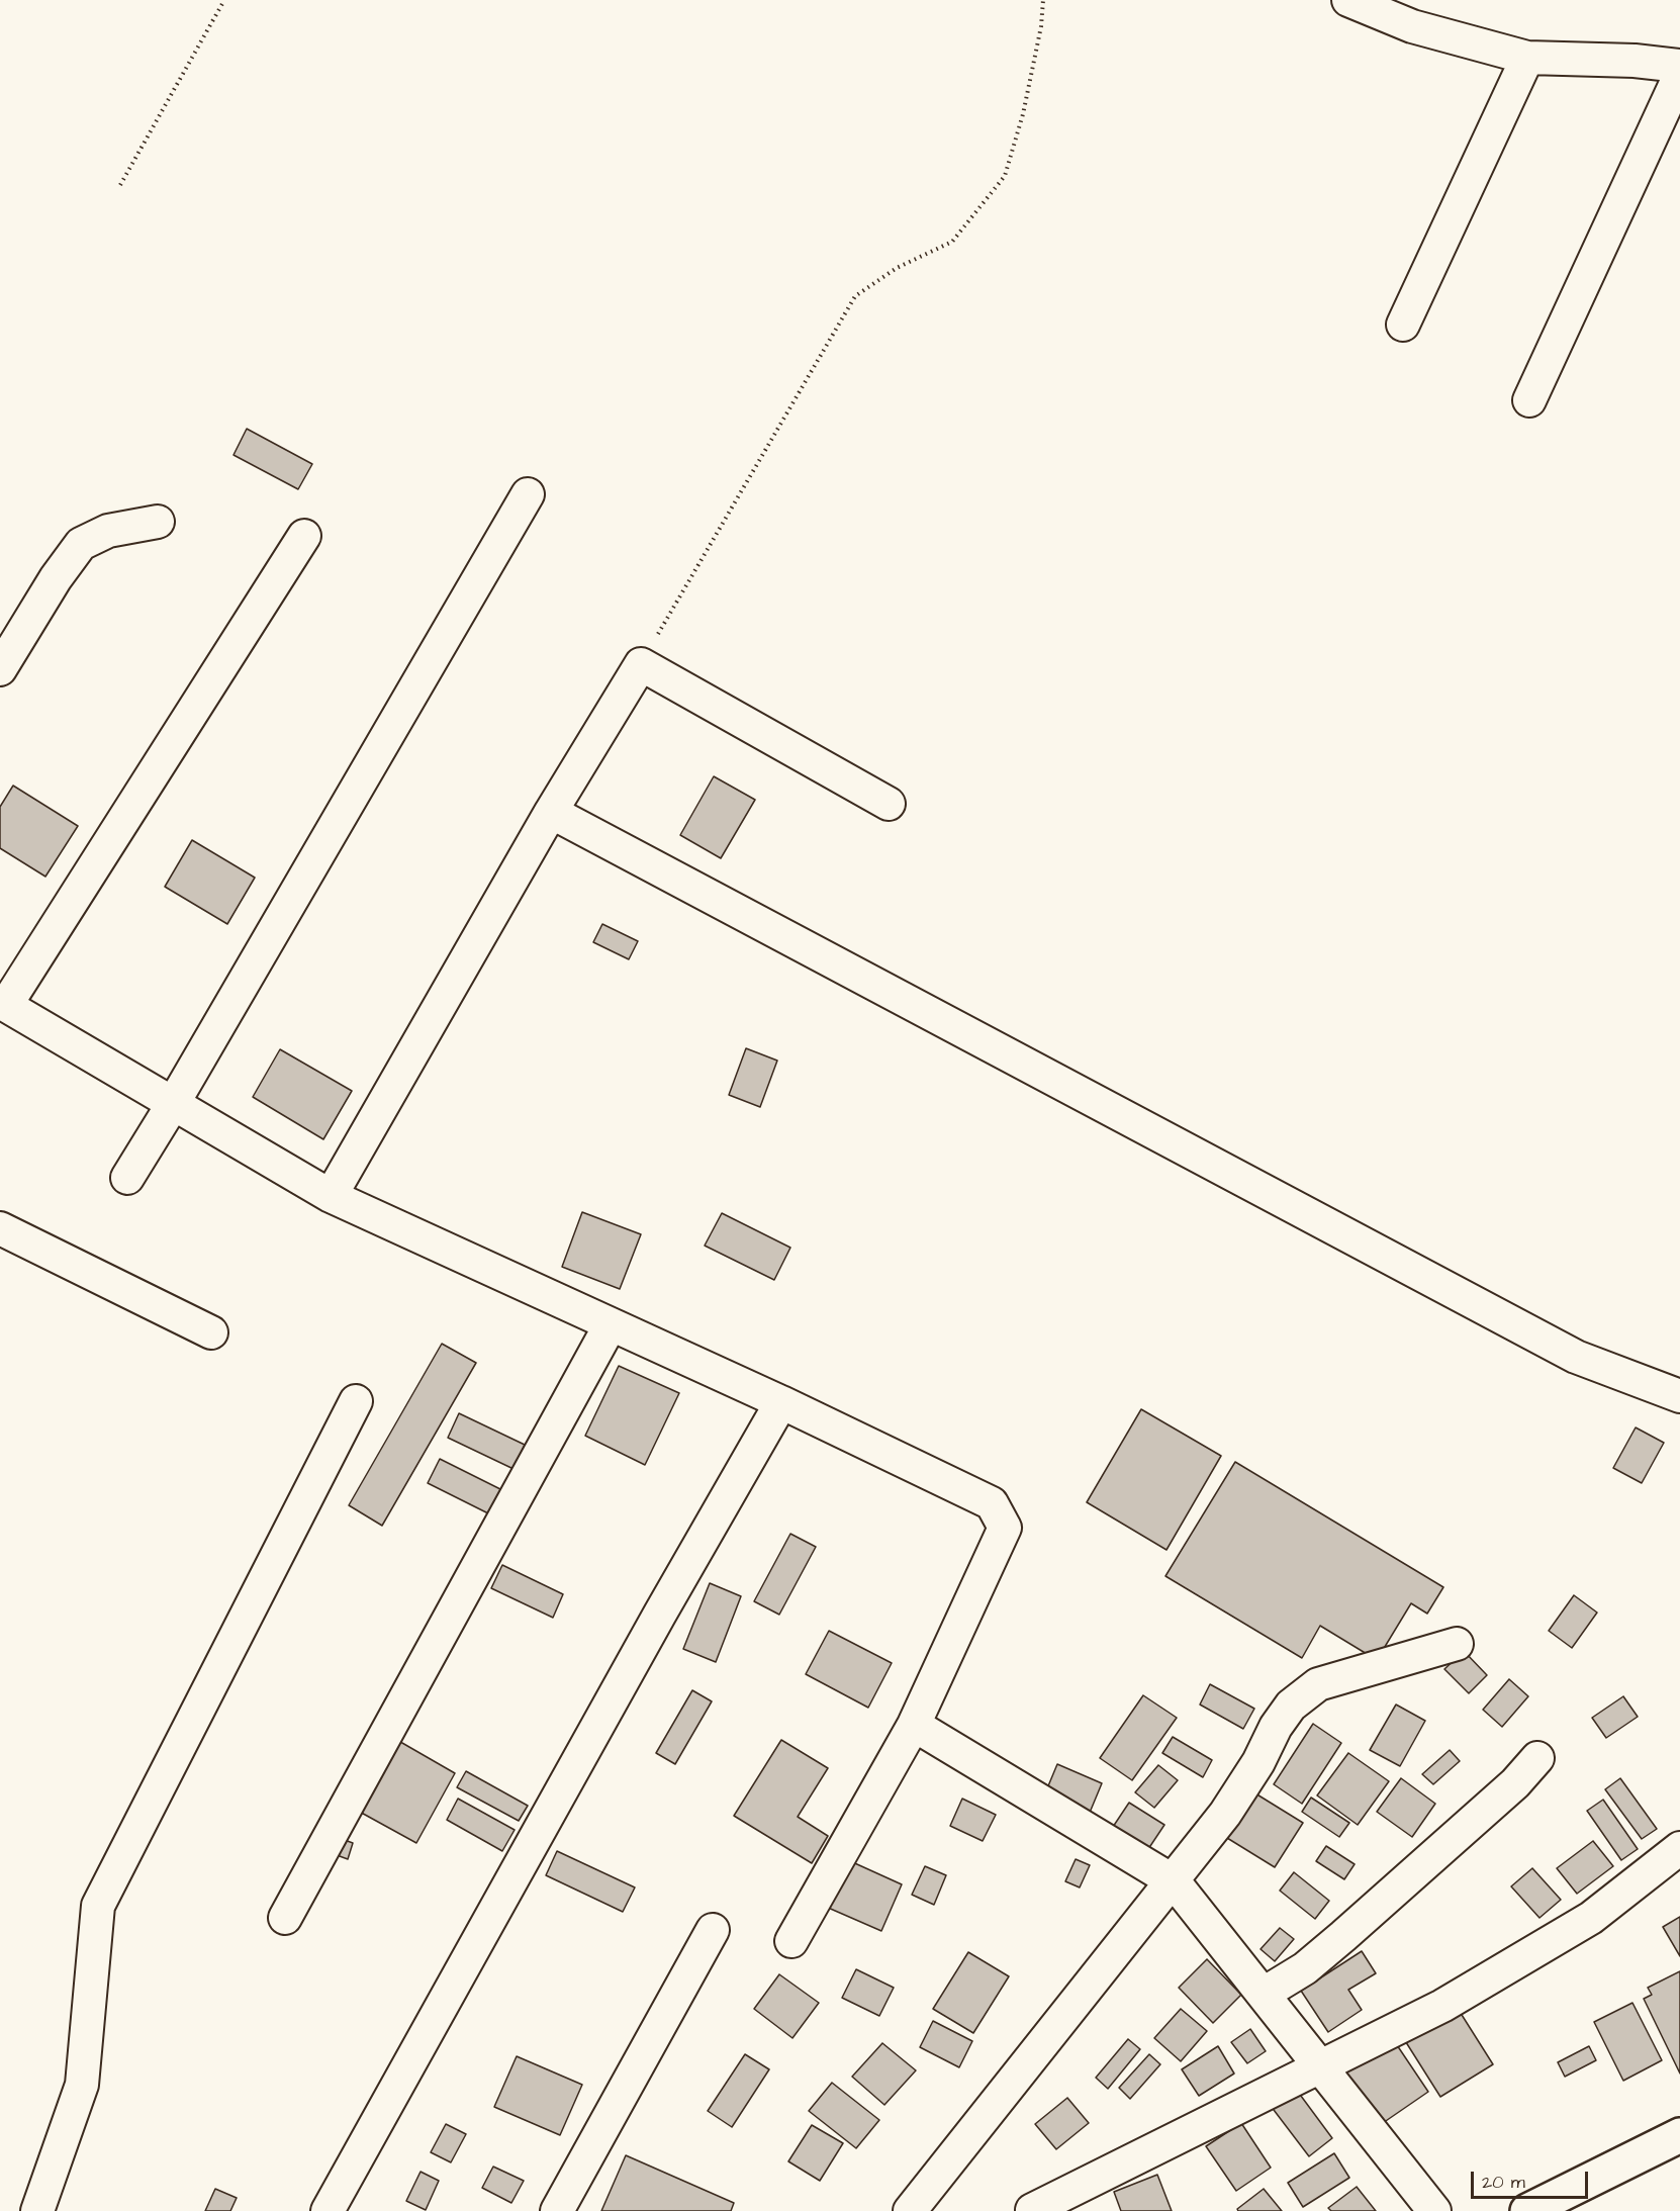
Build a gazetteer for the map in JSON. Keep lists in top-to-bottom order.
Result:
{
  "scale_bar": "20 m"
}
